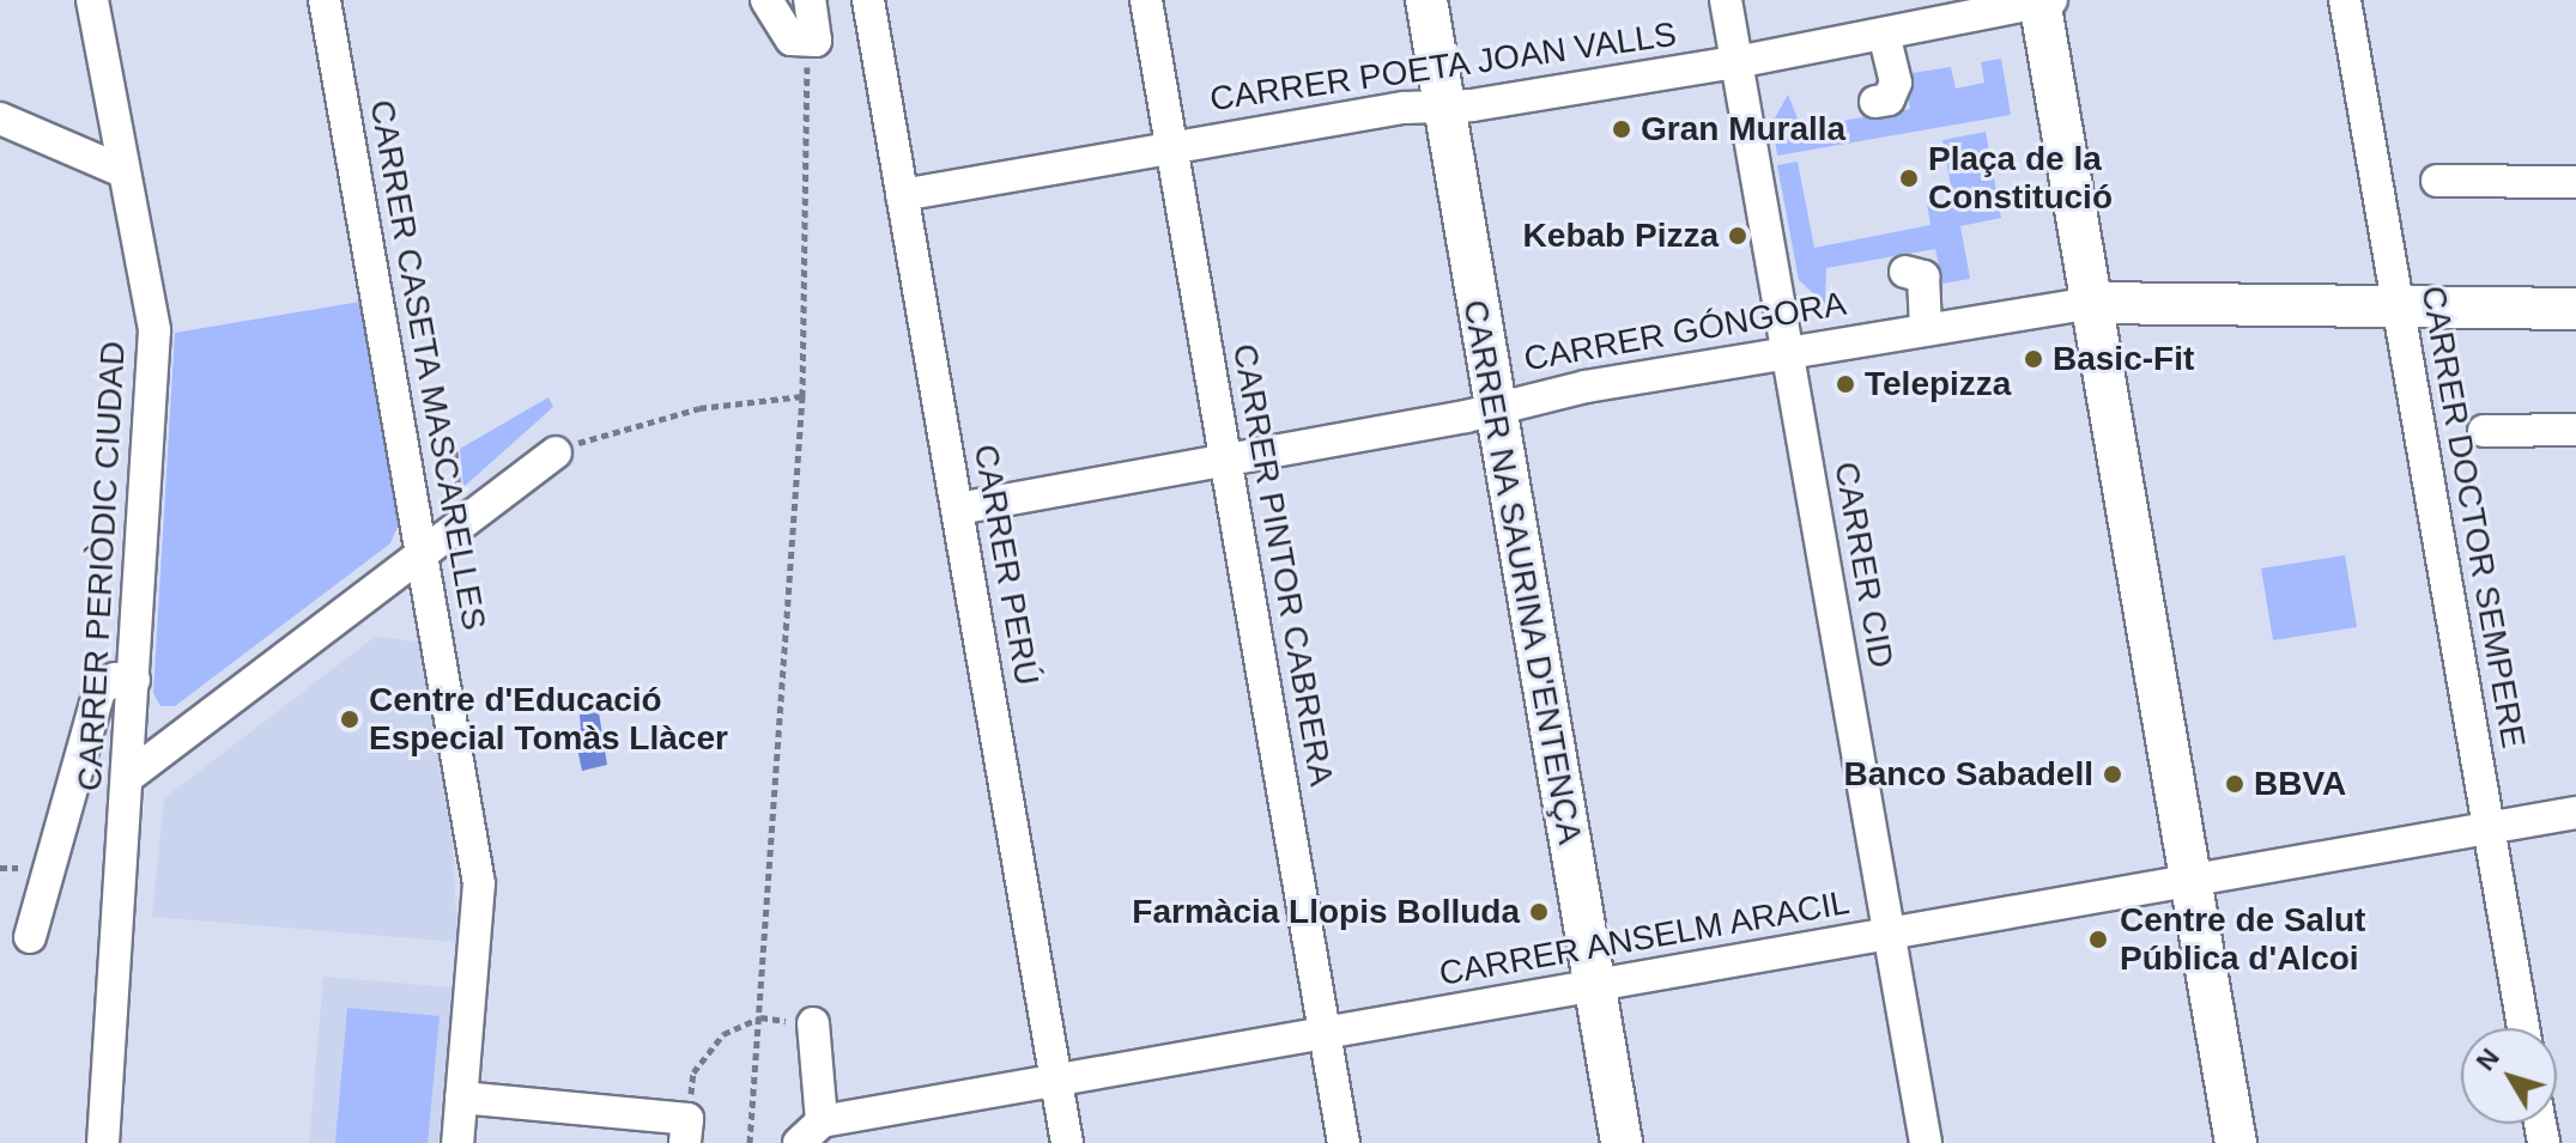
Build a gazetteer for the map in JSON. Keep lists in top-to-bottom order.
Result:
{
  "streets": {
    "main road": ["CARRER NA SAURINA D'ENTENÇA"],
    "street": [
      "CARRER POETA JOAN VALLS",
      "CARRER GÓNGORA",
      "CARRER CASETA MASCARELLES",
      "CARRER DOCTOR SEMPERE",
      "CARRER PERÚ",
      "CARRER PINTOR CABRERA",
      "CARRER CID",
      "CARRER PERIÒDIC CIUDAD",
      "CARRER ANSELM ARACIL"
    ]
  },
  "crossings": [
    ["CARRER POETA JOAN VALLS", "CARRER PERÚ"],
    ["CARRER POETA JOAN VALLS", "CARRER PINTOR CABRERA"],
    ["CARRER POETA JOAN VALLS", "CARRER CID"],
    ["CARRER POETA JOAN VALLS", "CARRER NA SAURINA D'ENTENÇA"],
    ["CARRER GÓNGORA", "CARRER PERÚ"],
    ["CARRER GÓNGORA", "CARRER PINTOR CABRERA"],
    ["CARRER GÓNGORA", "CARRER CID"],
    ["CARRER GÓNGORA", "CARRER NA SAURINA D'ENTENÇA"],
    ["CARRER DOCTOR SEMPERE", "CARRER ANSELM ARACIL"],
    ["CARRER PERÚ", "CARRER ANSELM ARACIL"],
    ["CARRER PINTOR CABRERA", "CARRER ANSELM ARACIL"],
    ["CARRER CID", "CARRER ANSELM ARACIL"],
    ["CARRER NA SAURINA D'ENTENÇA", "CARRER ANSELM ARACIL"]
  ],
  "places": [
    "Gran Muralla",
    "Plaça de la Constitució",
    "Kebab Pizza",
    "Basic-Fit",
    "Telepizza",
    "Centre d'Educació Especial Tomàs Llàcer",
    "Banco Sabadell",
    "BBVA",
    "Farmàcia Llopis Bolluda",
    "Centre de Salut Pública d'Alcoi"
  ],
  "north": "top left"
}
